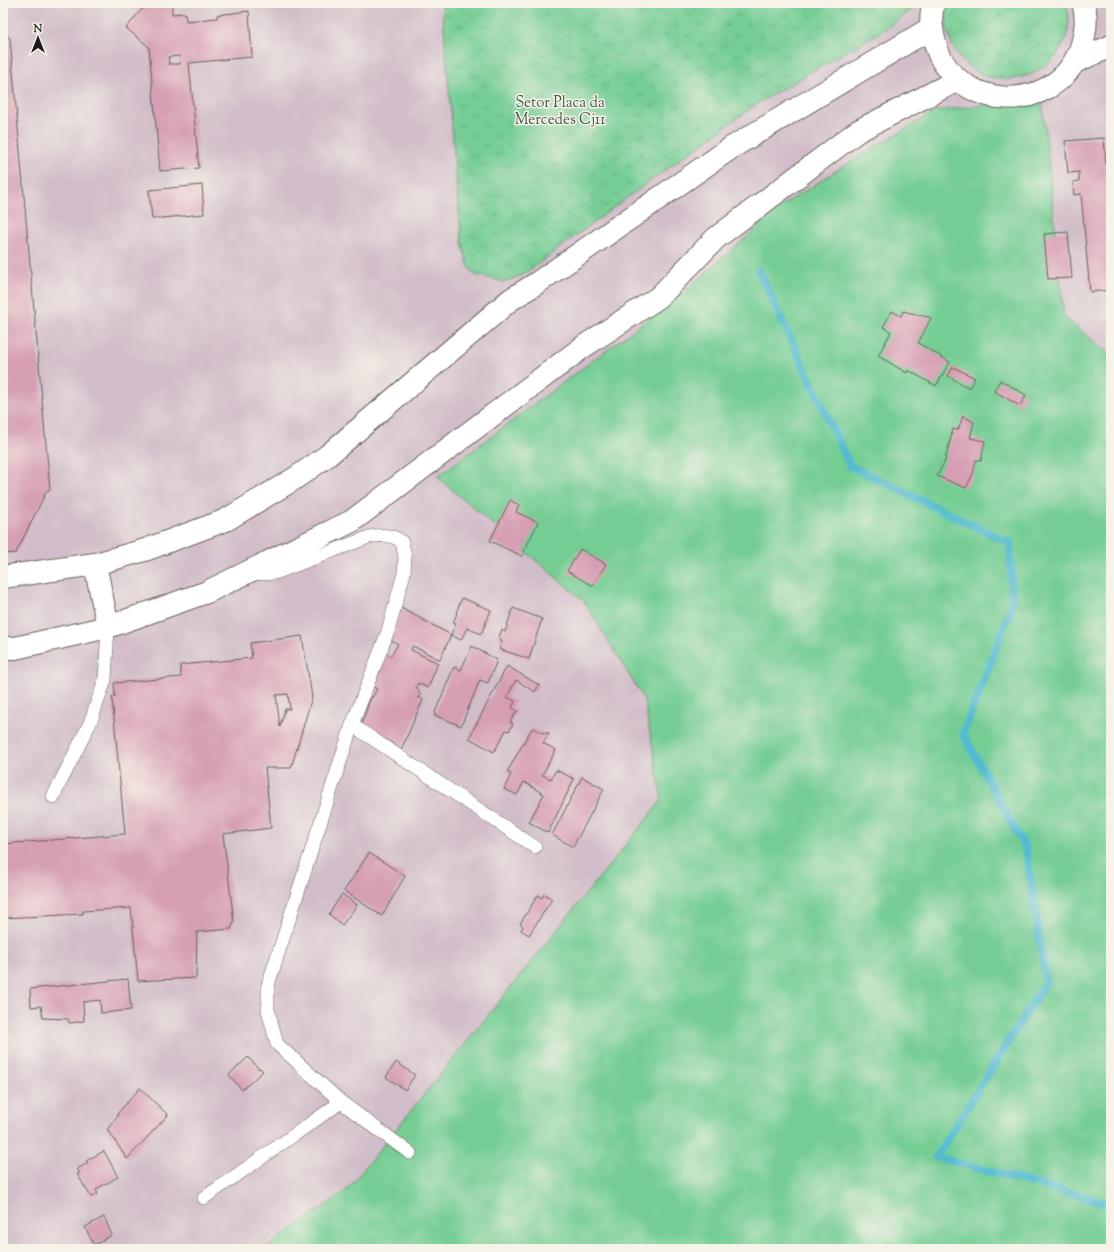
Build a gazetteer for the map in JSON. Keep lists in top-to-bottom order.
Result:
{
  "parks": ["Setor Placa da Mercedes Cj11"],
  "north": "top"
}
